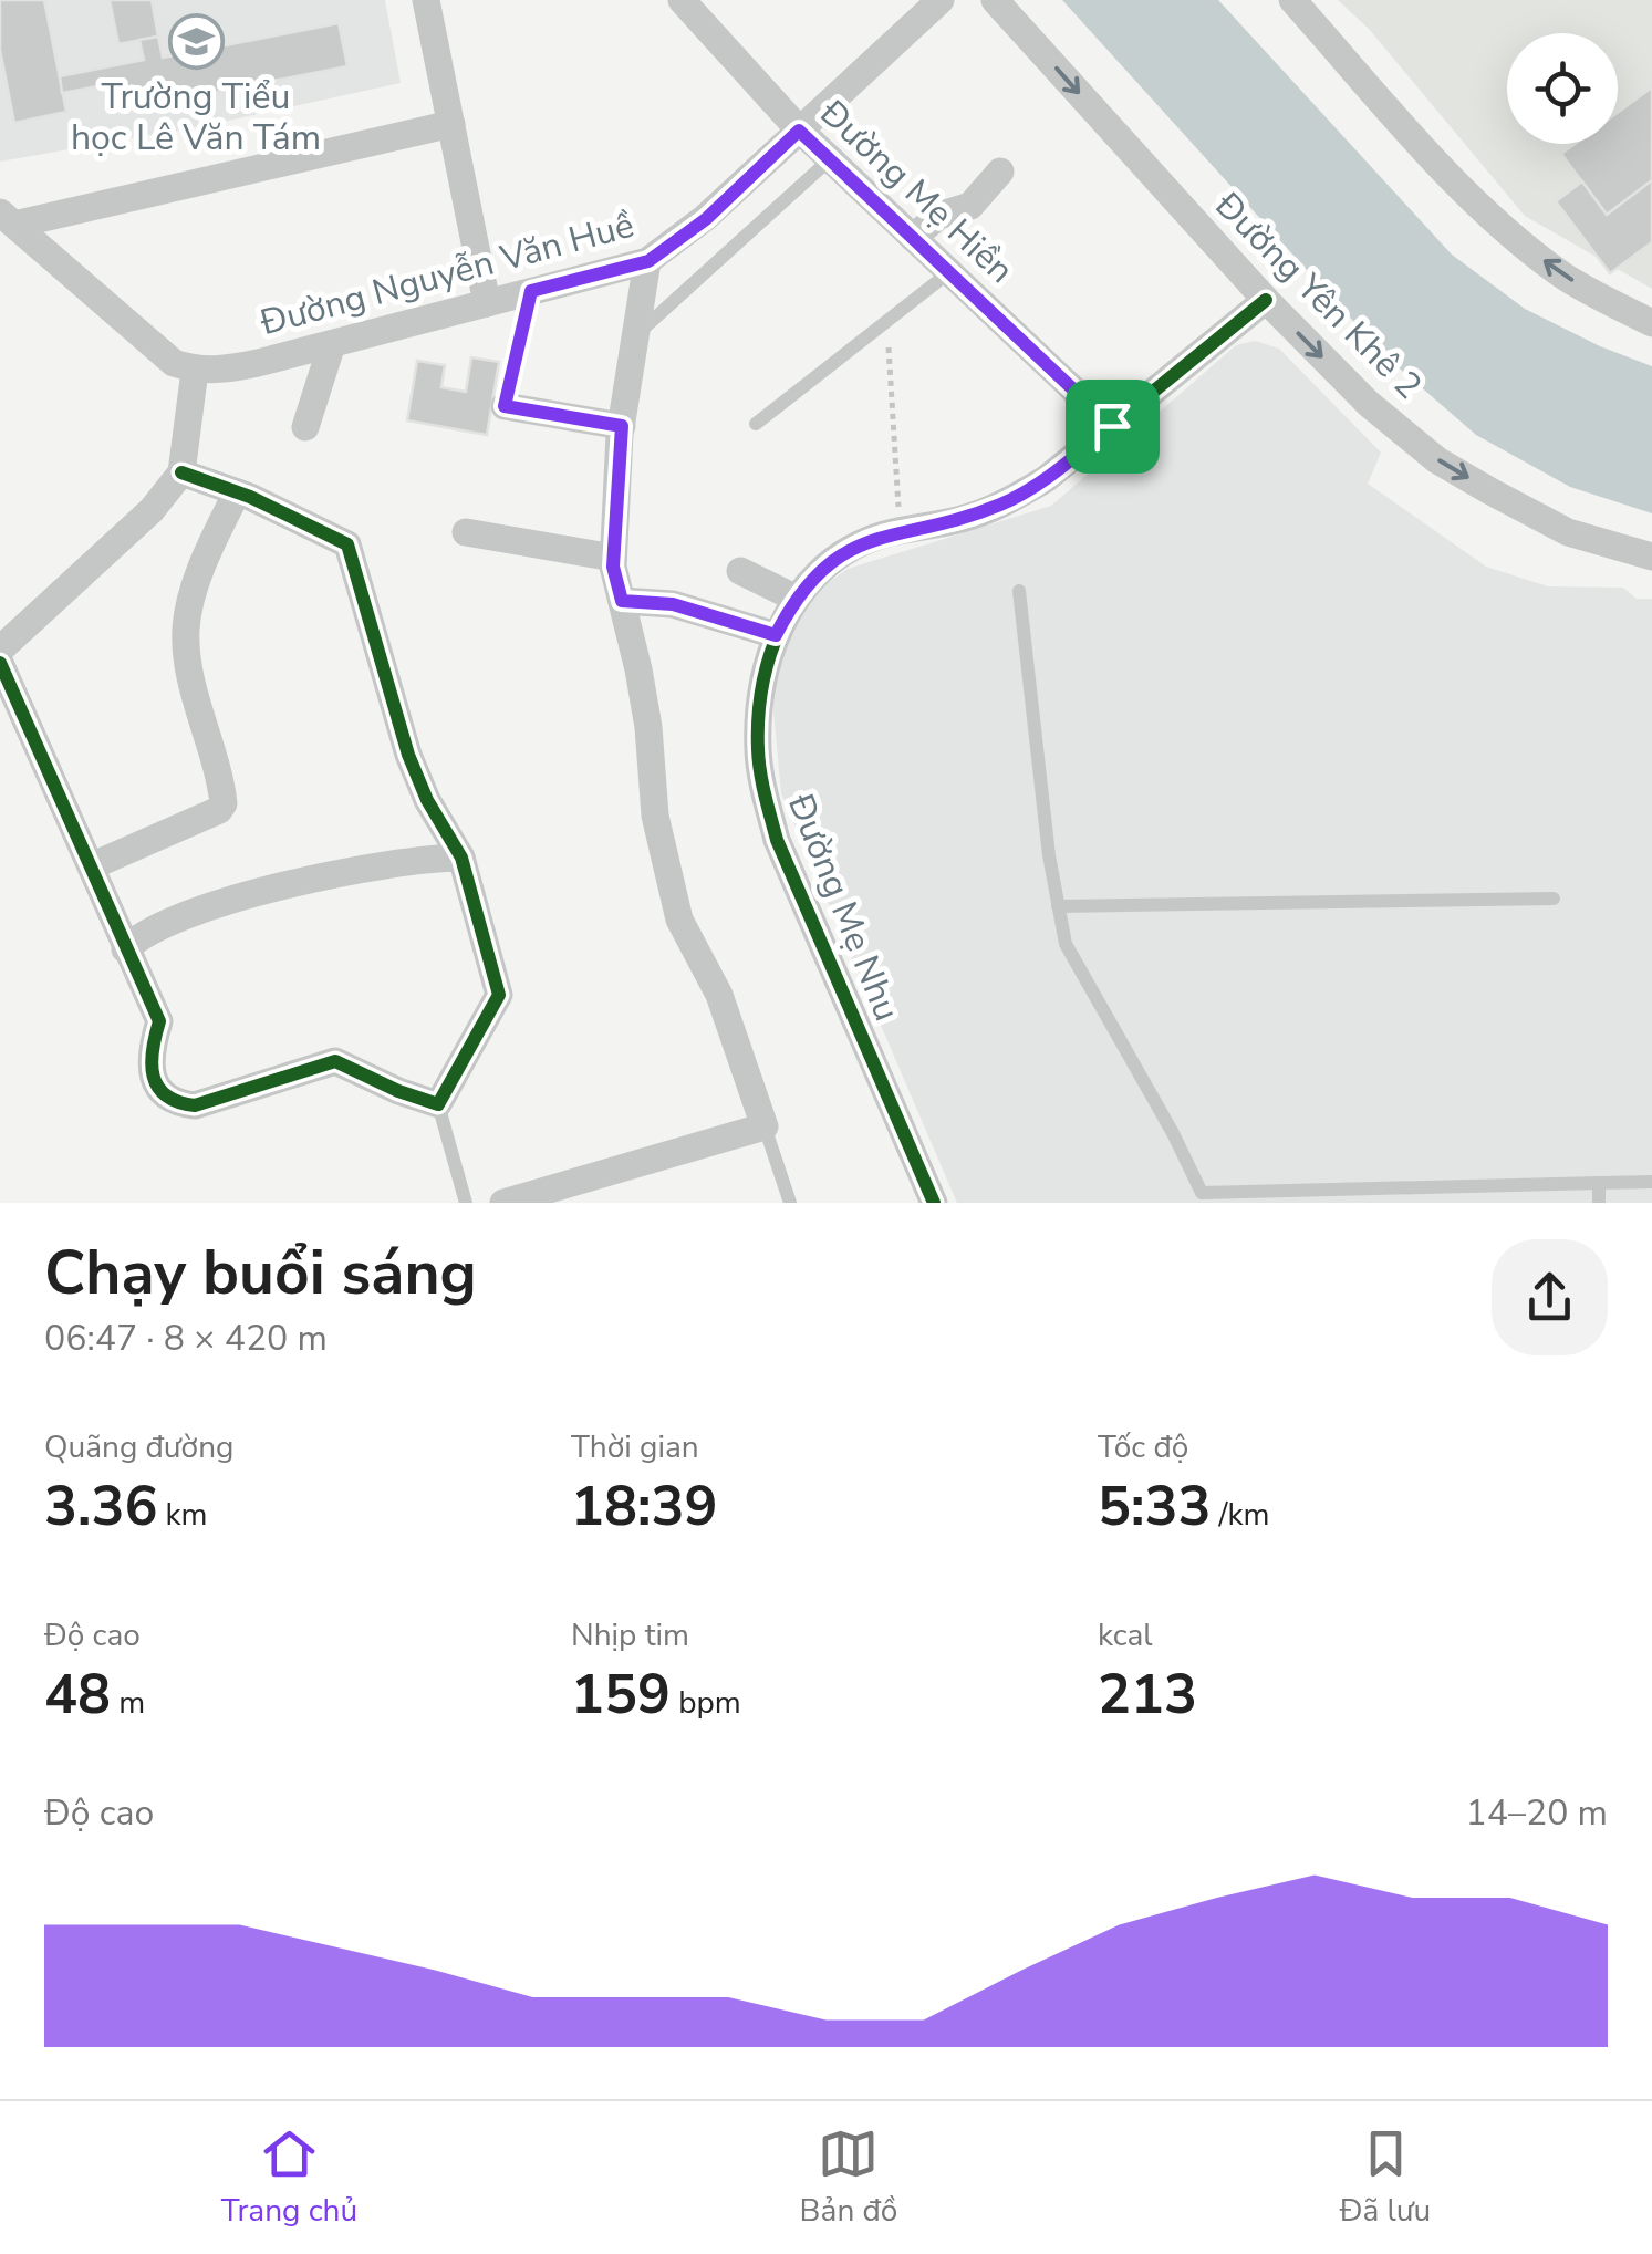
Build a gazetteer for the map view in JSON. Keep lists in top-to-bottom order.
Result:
{
  "streets": {
    "street": [
      "Đường Mẹ Hiền",
      "Đường Nguyễn Văn Huề",
      "Đường Yên Khê 2",
      "Đường Mẹ Nhu"
    ]
  },
  "crossings": [
    ["Đường Mẹ Hiền", "Đường Nguyễn Văn Huề"],
    ["Đường Mẹ Hiền", "Đường Mẹ Nhu"],
    ["Đường Yên Khê 2", "Đường Mẹ Nhu"]
  ],
  "places": {
    "school or university": ["Trường Tiểu học Lê Văn Tám"]
  },
  "page": {
    "heading": ["Chạy buổi sáng", "06:47 · 8 × 420 m"],
    "stats": [
      ["Quãng đường", "3.36 km"],
      ["Thời gian", "18:39"],
      ["Tốc độ", "5:33 /km"],
      ["Độ cao", "48 m"],
      ["Nhịp tim", "159 bpm"],
      ["kcal", "213"]
    ],
    "chart": ["Độ cao", "14–20 m"],
    "tabs": ["Trang chủ", "Bản đồ", "Đã lưu"]
  }
}
